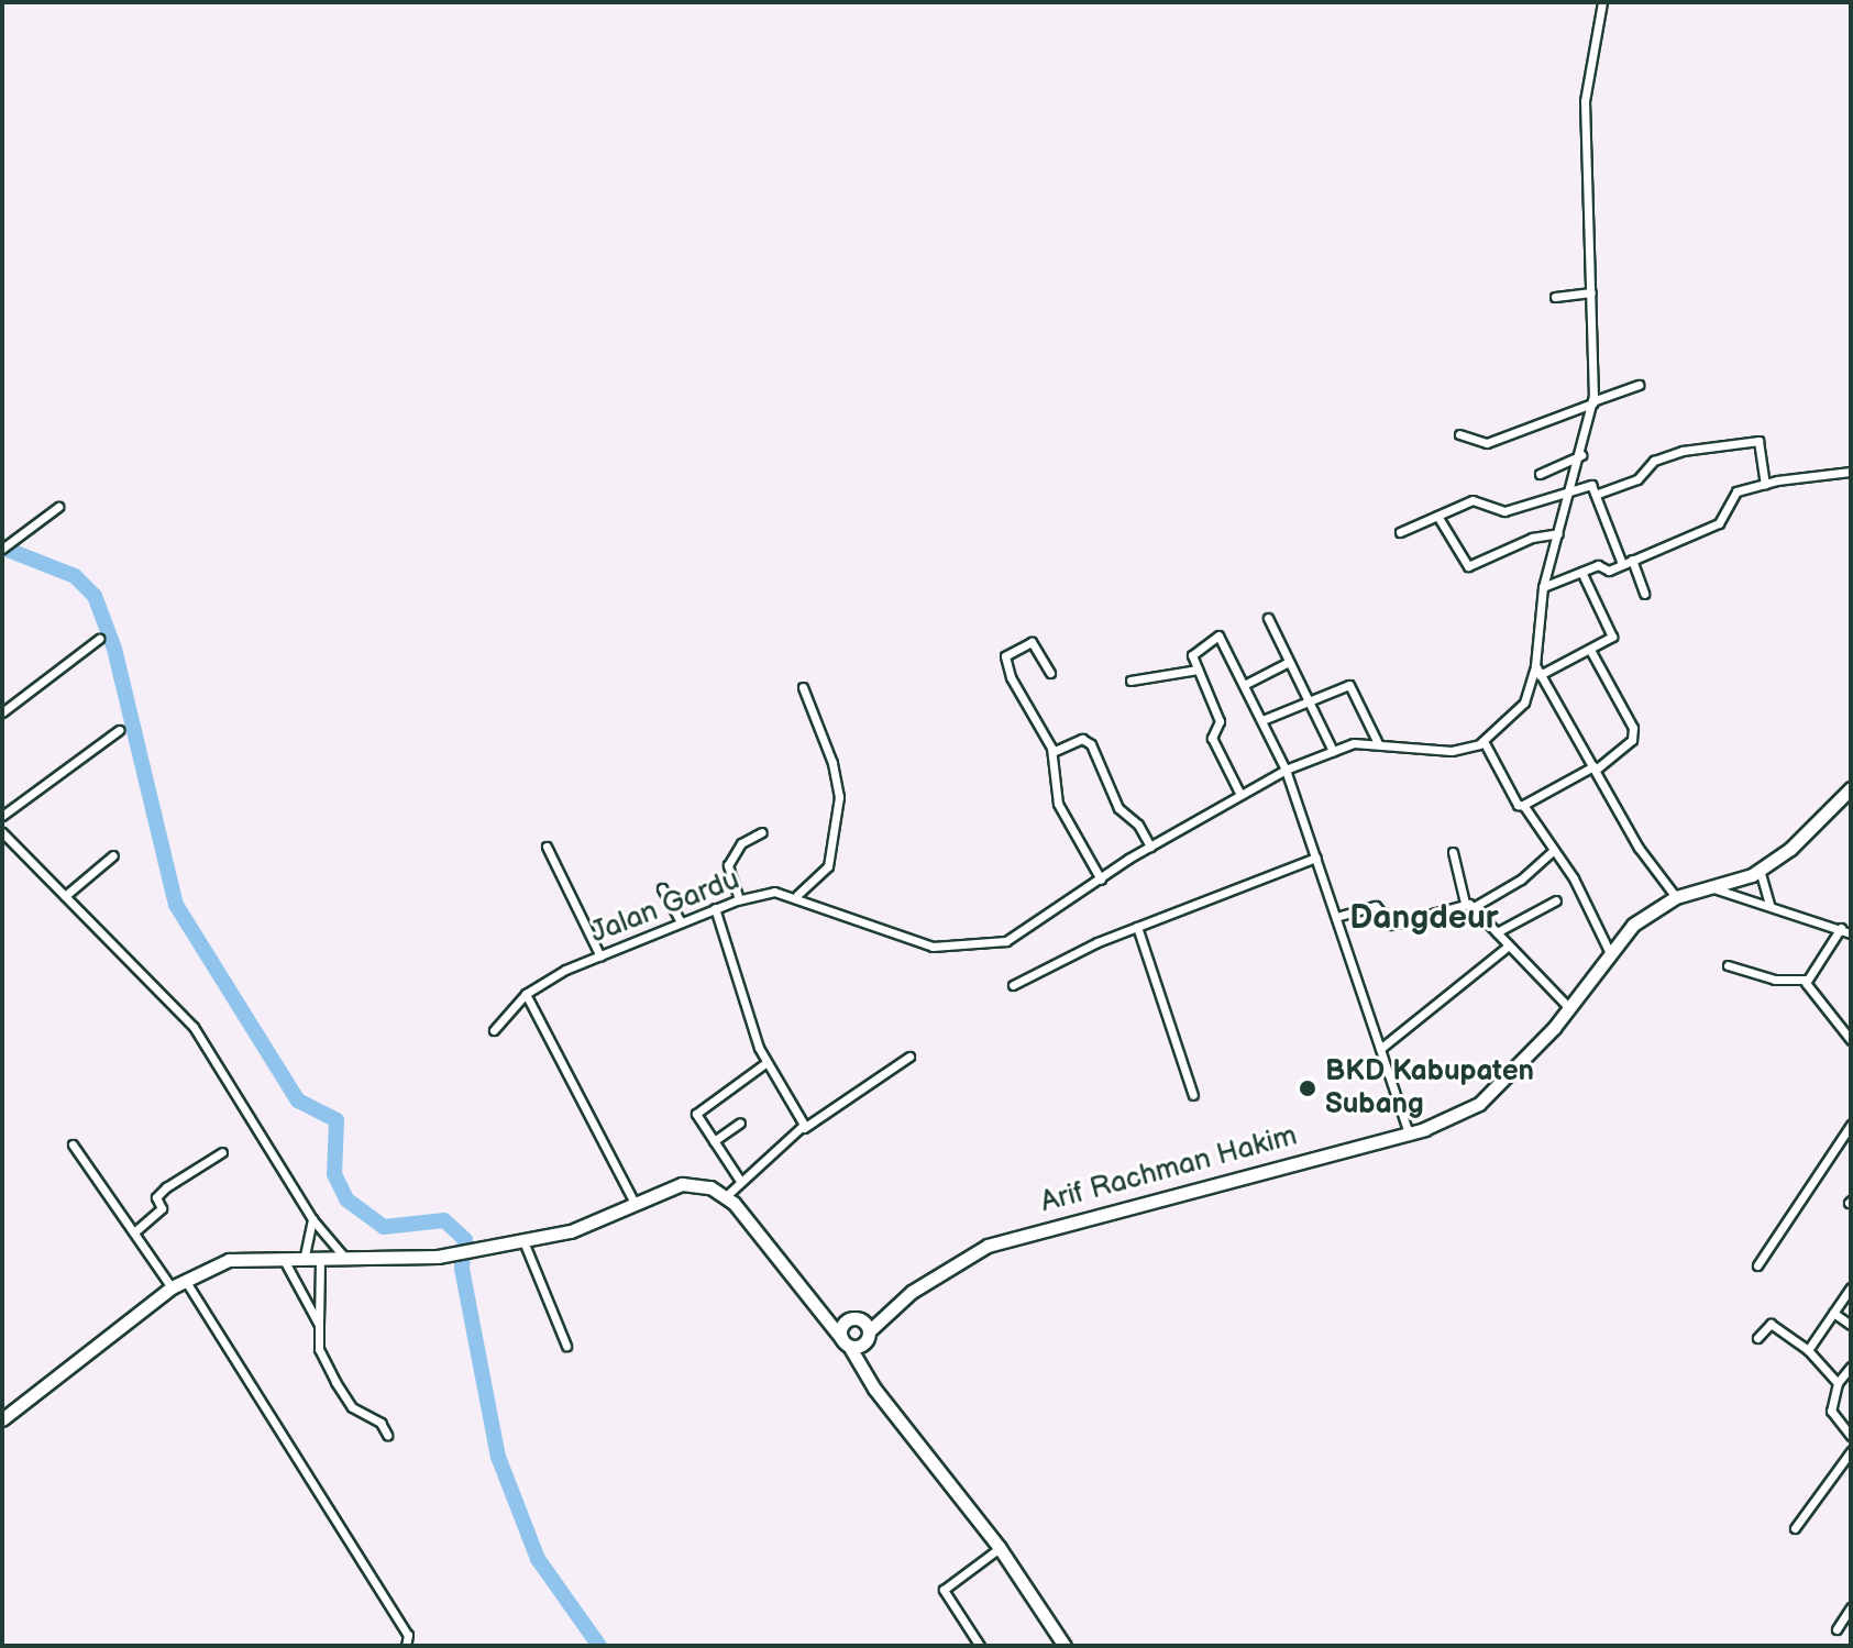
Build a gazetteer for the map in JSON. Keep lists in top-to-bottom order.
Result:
{
  "streets": {
    "main road": ["Arif Rachman Hakim"],
    "street": ["Jalan Gardu"]
  },
  "districts": ["Dangdeur"],
  "places": ["BKD Kabupaten Subang"]
}
